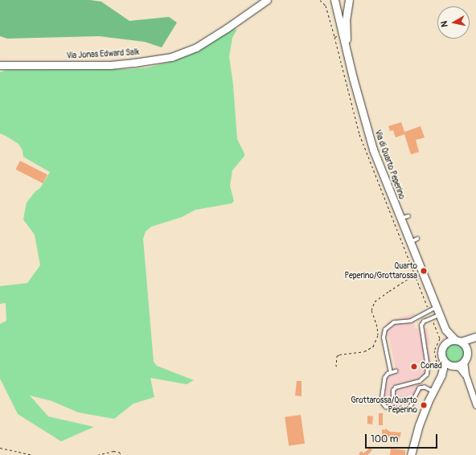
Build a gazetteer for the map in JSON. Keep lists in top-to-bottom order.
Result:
{
  "streets": {
    "street": ["Via Jonas Edward Salk", "Via di Quarto Peperino"]
  },
  "places": ["Quarto Peperino/Grottarossa", "Conad", "Grottarossa/Quarto Peperino"],
  "scale_bar": "100 m",
  "north": "left"
}
